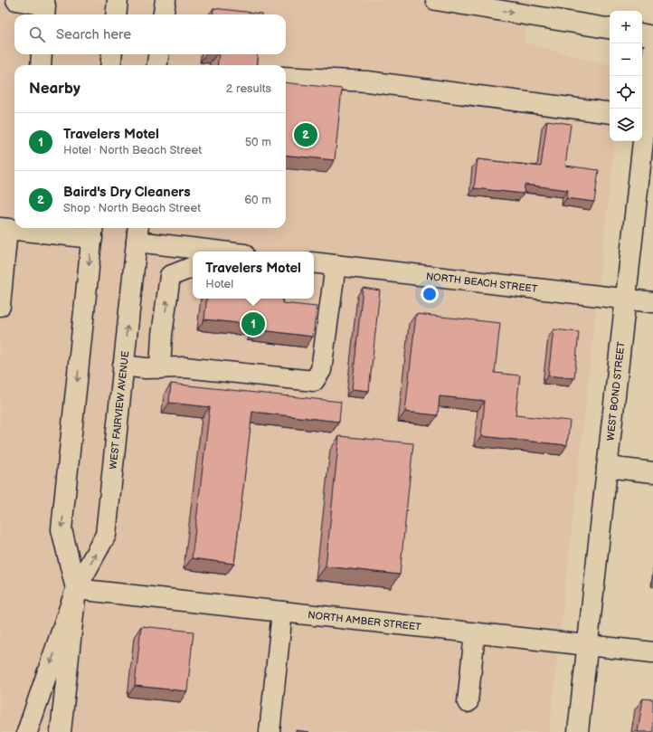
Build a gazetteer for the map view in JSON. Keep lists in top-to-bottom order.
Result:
{
  "streets": {
    "main road": [
      "NORTH BEACH STREET",
      "WEST BOND STREET",
      "WEST FAIRVIEW AVENUE",
      "NORTH AMBER STREET"
    ]
  },
  "crossings": [
    ["NORTH BEACH STREET", "WEST BOND STREET"],
    ["WEST BOND STREET", "NORTH AMBER STREET"],
    ["WEST FAIRVIEW AVENUE", "NORTH AMBER STREET"]
  ],
  "page": {
    "map_buttons": ["+", "−"],
    "search": "Search here",
    "heading": ["Nearby", "2 results"],
    "list": [
      {
        "mark": "1",
        "name": "Travelers Motel",
        "note": "Hotel · North Beach Street",
        "value": "50 m"
      },
      {
        "mark": "2",
        "name": "Baird's Dry Cleaners",
        "note": "Shop · North Beach Street",
        "value": "60 m"
      }
    ],
    "pins": ["2", "1"],
    "popup": ["Travelers Motel", "Hotel"]
  }
}
